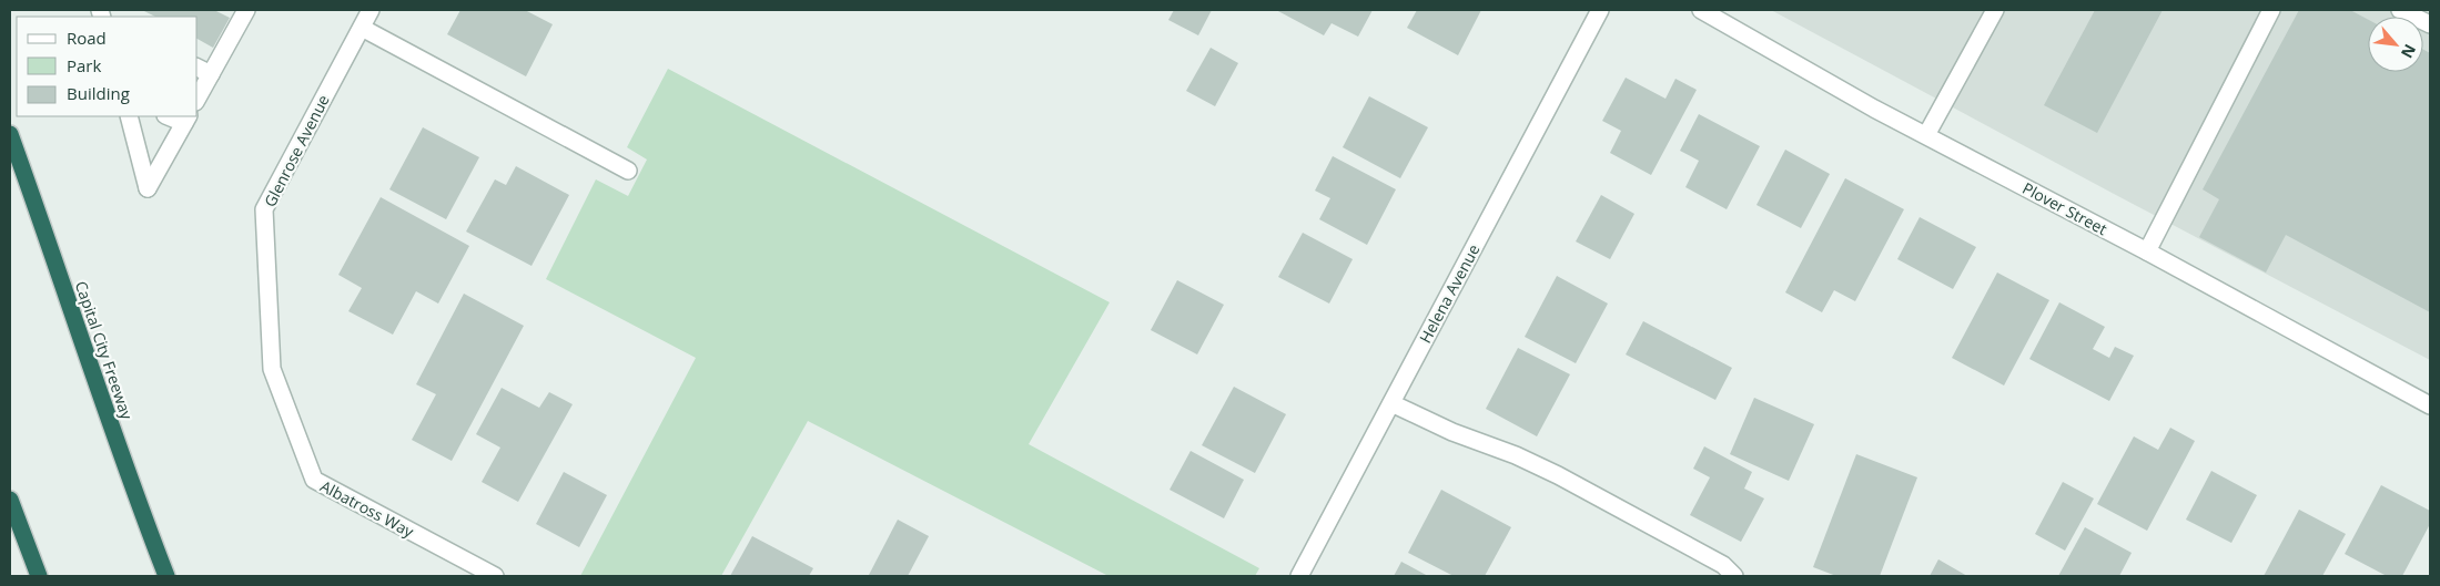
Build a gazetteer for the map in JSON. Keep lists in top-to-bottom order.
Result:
{
  "streets": {
    "highway": ["Capital City Freeway"],
    "street": [
      "Glenrose Avenue",
      "Plover Street",
      "Helena Avenue",
      "Albatross Way"
    ]
  },
  "crossings": [
    ["Glenrose Avenue", "Albatross Way"]
  ],
  "legend": ["Road", "Park", "Building"],
  "north": "bottom right"
}
